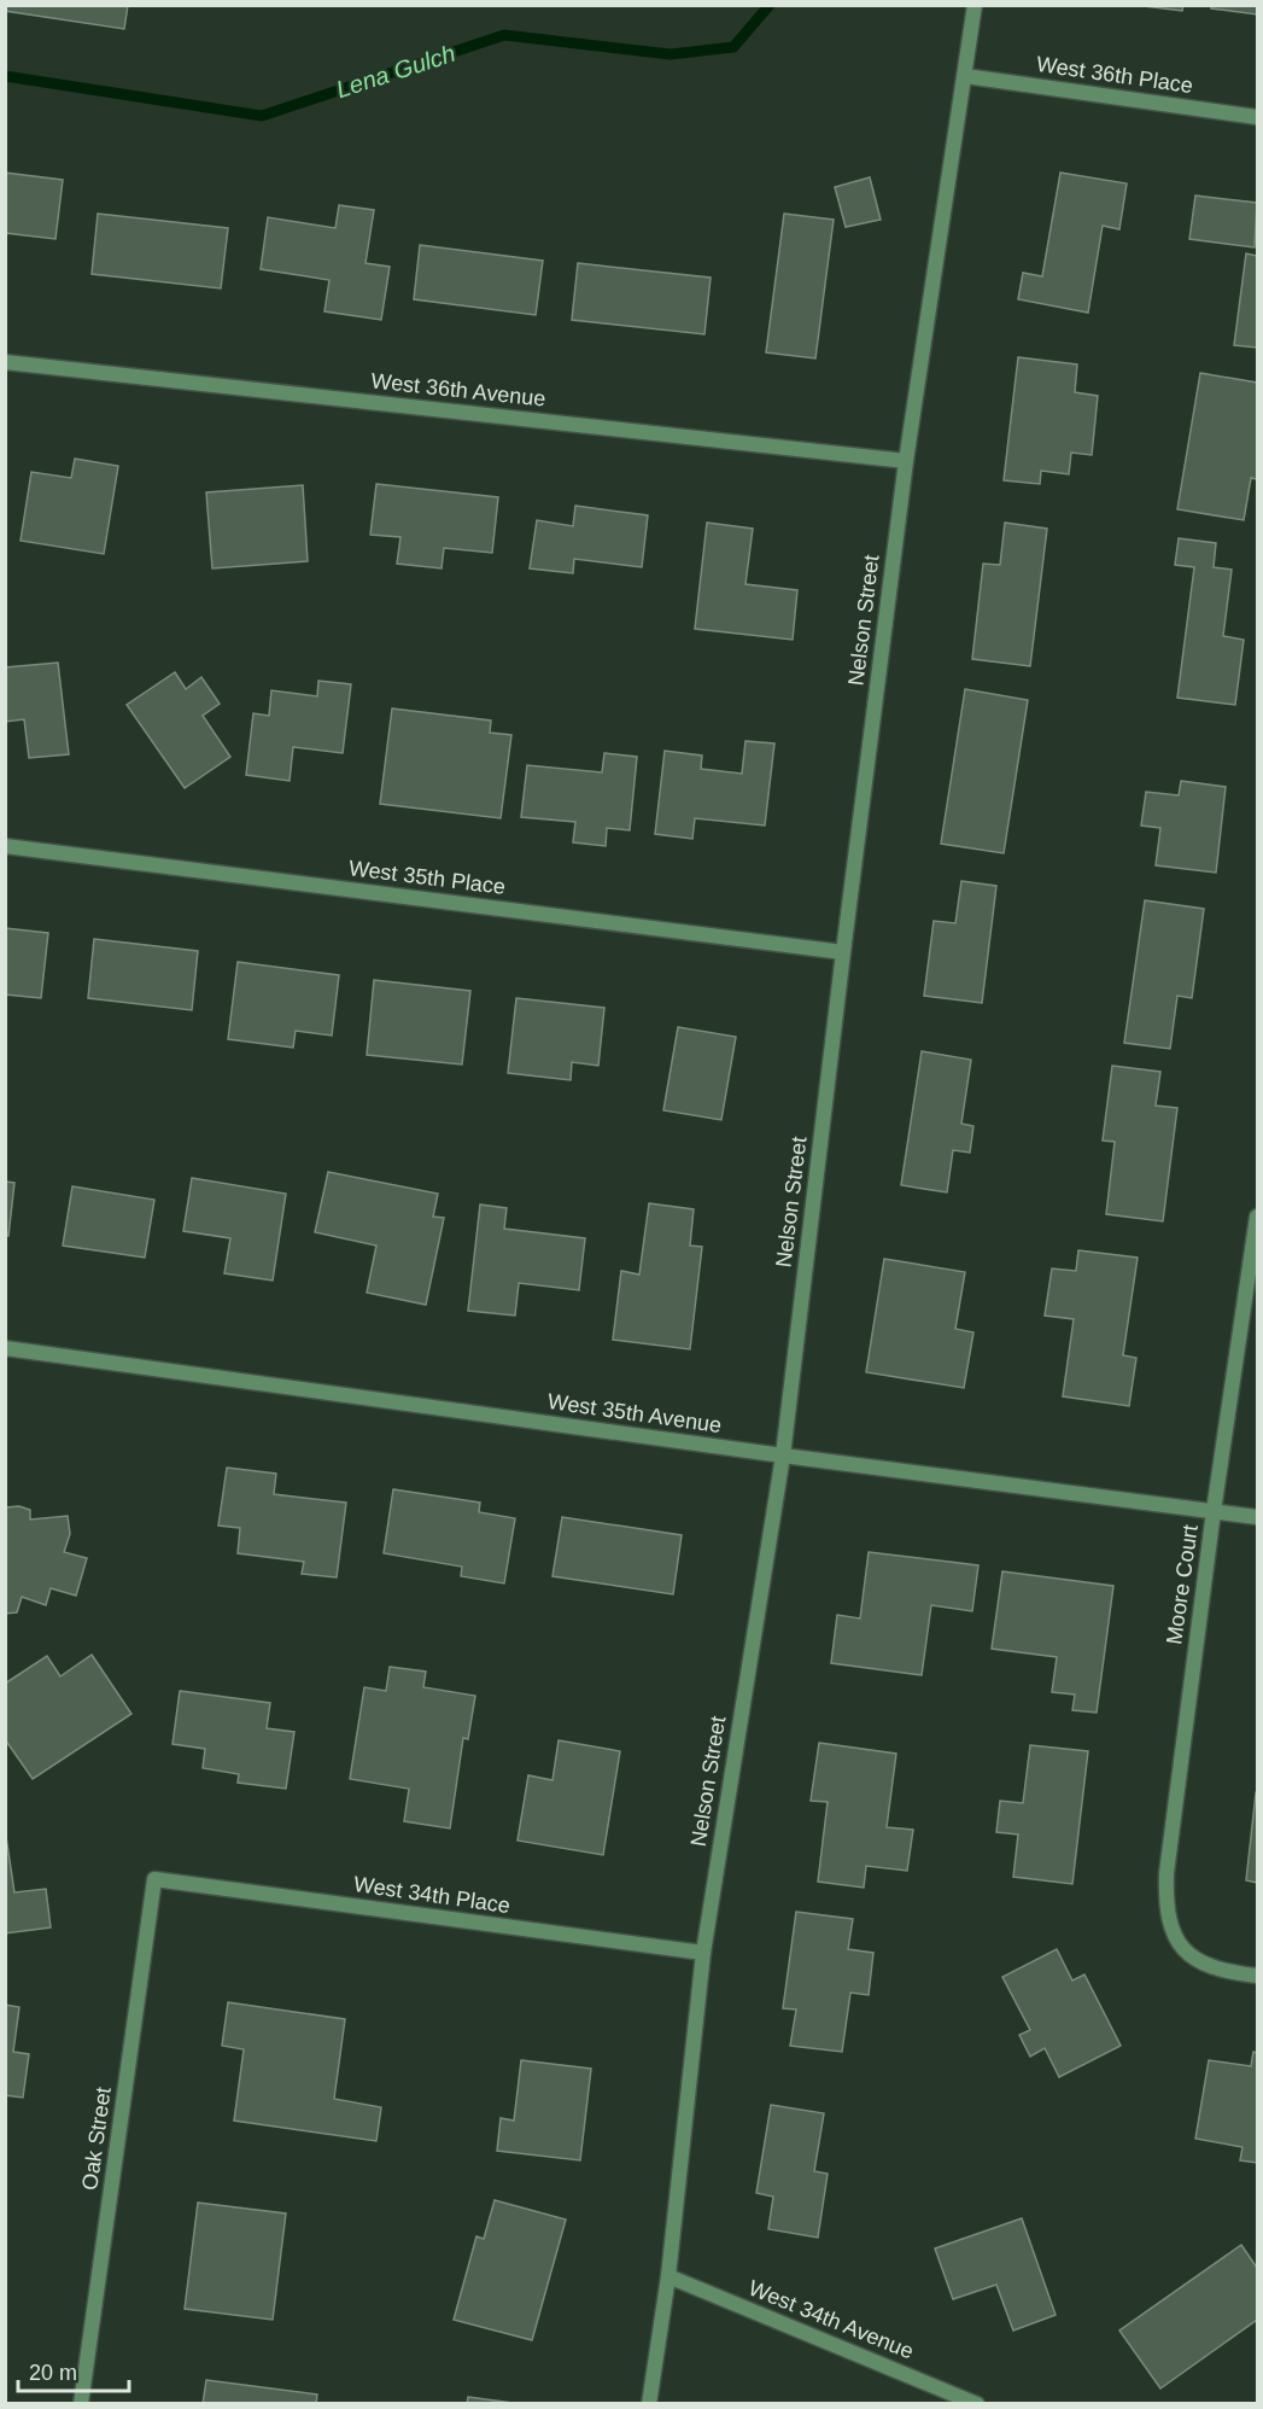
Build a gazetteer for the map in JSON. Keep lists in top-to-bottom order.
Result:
{
  "streets": {
    "street": [
      "West 36th Place",
      "West 36th Avenue",
      "Nelson Street",
      "West 35th Place",
      "West 35th Avenue",
      "Moore Court",
      "West 34th Place",
      "Oak Street",
      "West 34th Avenue"
    ]
  },
  "crossings": [
    ["West 36th Place", "Nelson Street"],
    ["West 36th Avenue", "Nelson Street"],
    ["Nelson Street", "West 35th Place"],
    ["Nelson Street", "West 35th Avenue"],
    ["Nelson Street", "West 34th Place"],
    ["Nelson Street", "West 34th Avenue"],
    ["West 35th Avenue", "Moore Court"],
    ["West 34th Place", "Oak Street"]
  ],
  "water": ["Lena Gulch"],
  "scale_bar": "20 m"
}
